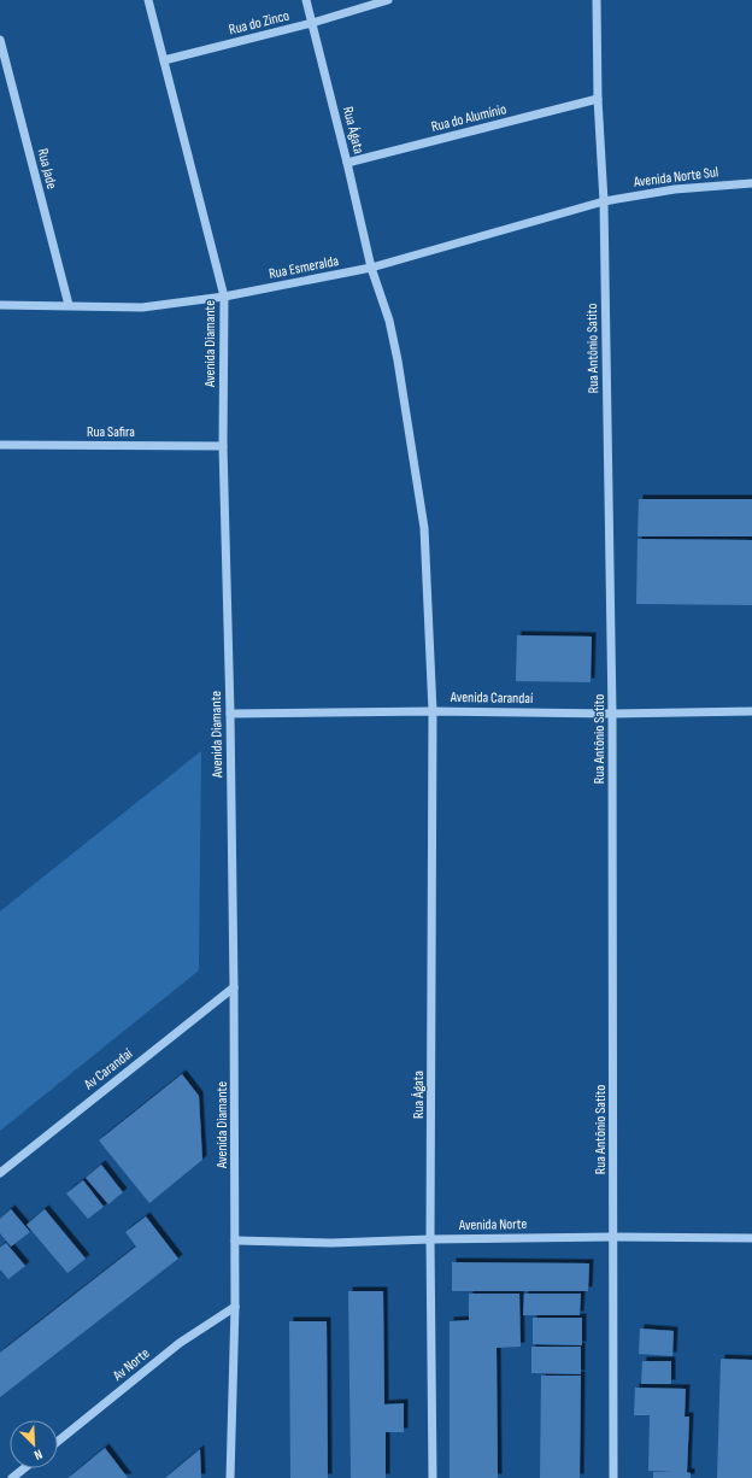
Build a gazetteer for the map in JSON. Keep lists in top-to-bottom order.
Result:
{
  "streets": {
    "street": [
      "Rua do Zinco",
      "Rua do Alumínio",
      "Rua Ágata",
      "Rua Jade",
      "Avenida Norte Sul",
      "Rua Esmeralda",
      "Avenida Diamante",
      "Rua Antônio Satito",
      "Rua Safira",
      "Avenida Carandaí",
      "Av Carandaí",
      "Avenida Norte",
      "Av Norte"
    ]
  },
  "crossings": [
    ["Rua do Zinco", "Rua Ágata"],
    ["Rua do Zinco", "Avenida Diamante"],
    ["Rua do Alumínio", "Rua Ágata"],
    ["Rua do Alumínio", "Rua Antônio Satito"],
    ["Rua Ágata", "Rua Esmeralda"],
    ["Rua Ágata", "Avenida Carandaí"],
    ["Rua Ágata", "Avenida Norte"],
    ["Rua Jade", "Rua Esmeralda"],
    ["Avenida Norte Sul", "Rua Esmeralda"],
    ["Avenida Norte Sul", "Rua Antônio Satito"],
    ["Rua Esmeralda", "Avenida Diamante"],
    ["Rua Esmeralda", "Rua Antônio Satito"],
    ["Avenida Diamante", "Rua Safira"],
    ["Avenida Diamante", "Avenida Carandaí"],
    ["Avenida Diamante", "Av Carandaí"],
    ["Avenida Diamante", "Avenida Norte"],
    ["Avenida Diamante", "Av Norte"],
    ["Rua Antônio Satito", "Avenida Carandaí"],
    ["Rua Antônio Satito", "Avenida Norte"]
  ],
  "north": "bottom right"
}
